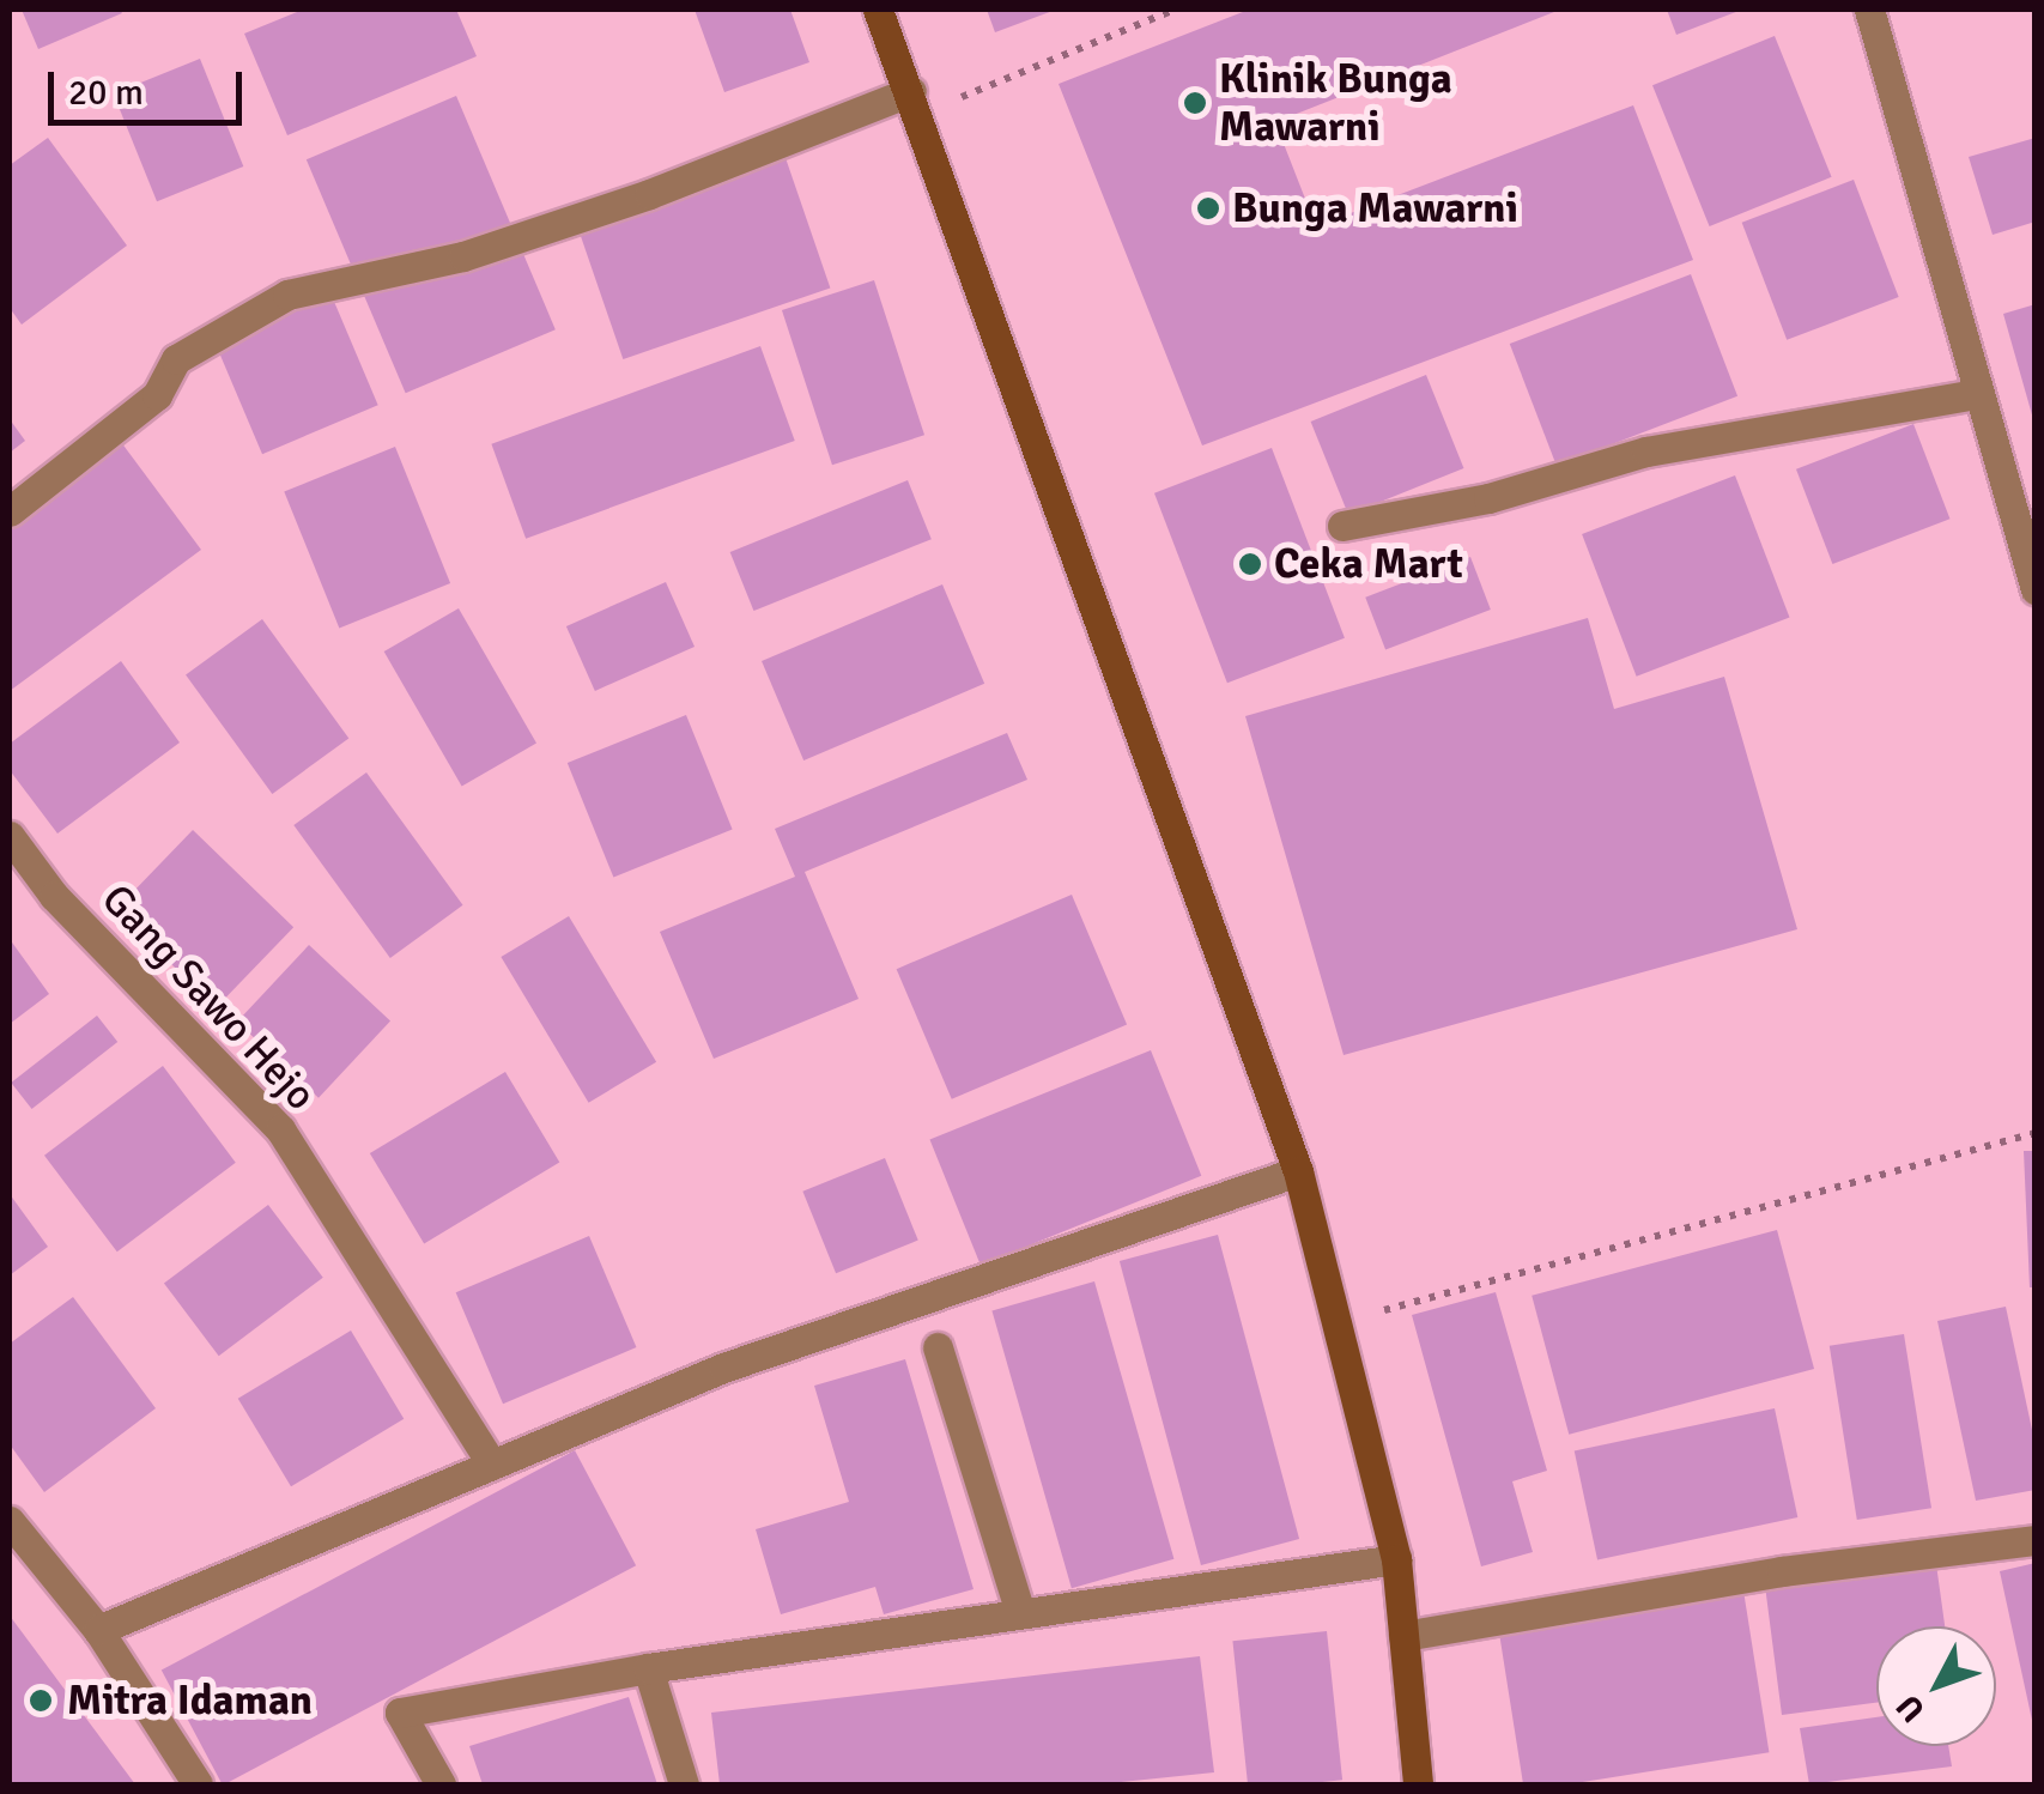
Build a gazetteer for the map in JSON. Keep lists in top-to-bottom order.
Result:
{
  "streets": {
    "street": ["Gang Sawo Hejo"]
  },
  "places": [
    "Klinik Bunga Mawarni",
    "Bunga Mawarni",
    "Ceka Mart",
    "Mitra Idaman"
  ],
  "scale_bar": "20 m",
  "north": "bottom left"
}
